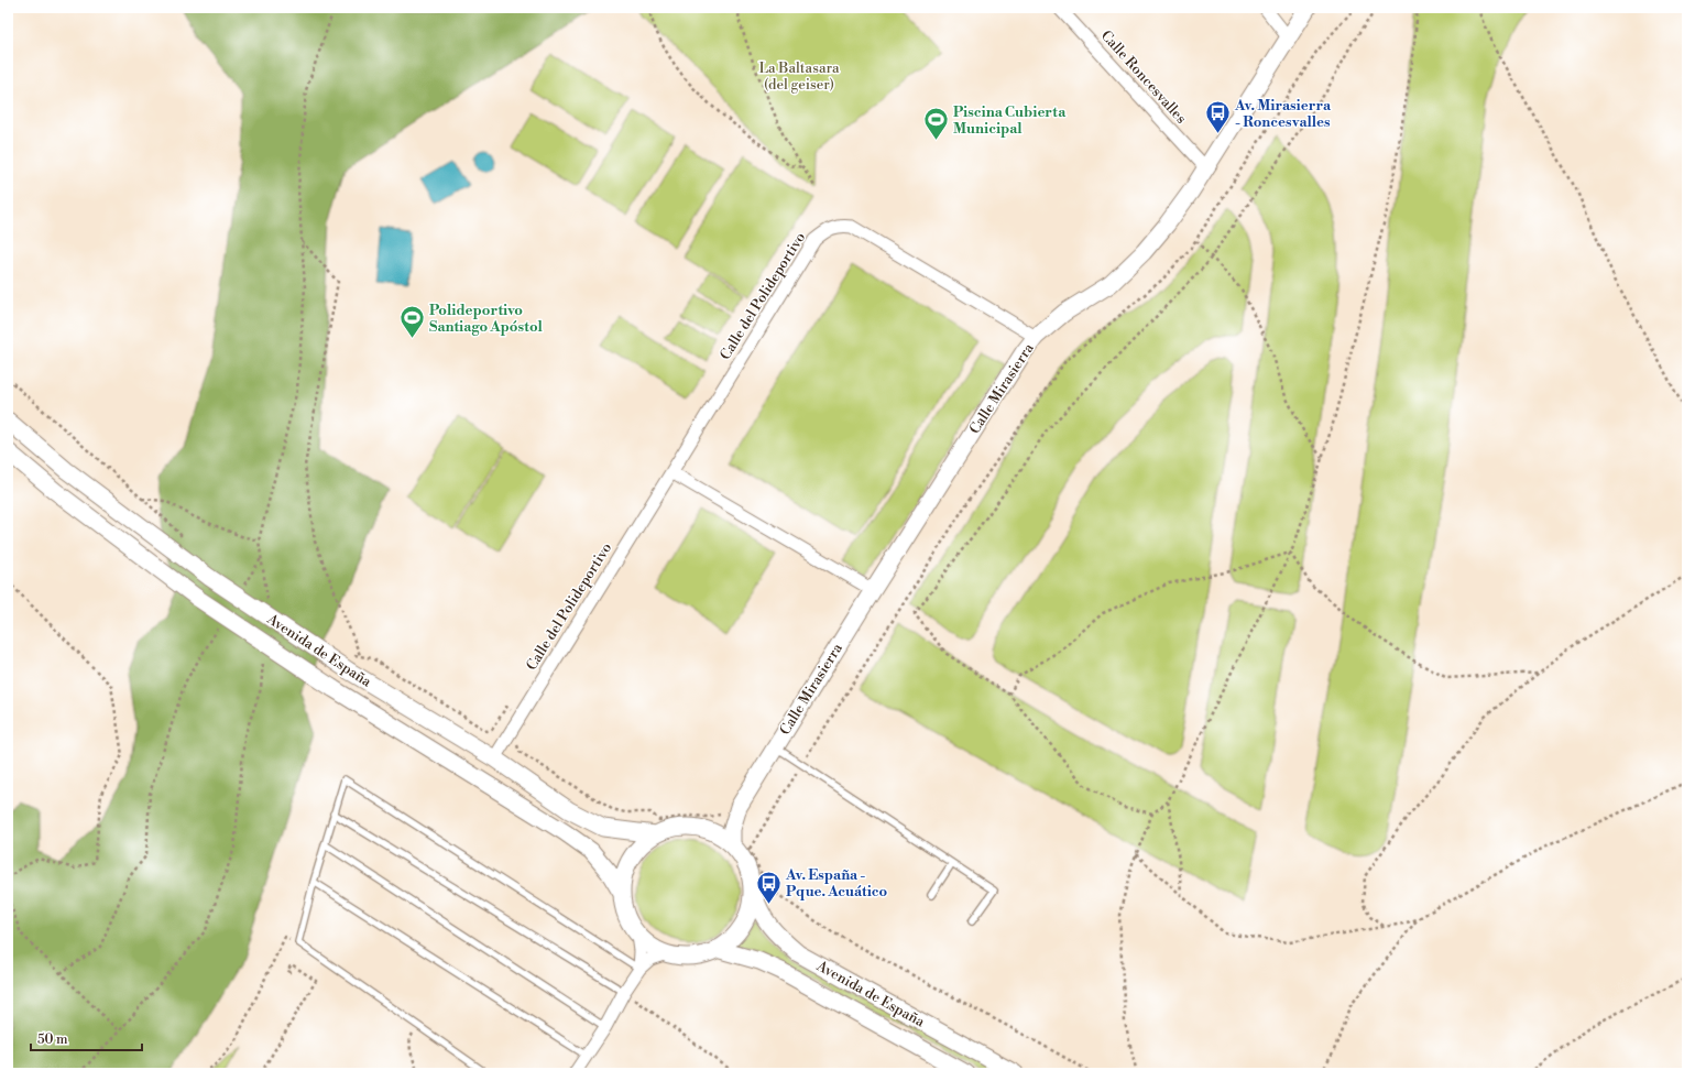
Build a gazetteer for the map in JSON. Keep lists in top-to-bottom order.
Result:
{
  "streets": {
    "main road": ["Calle Mirasierra", "Avenida de España"],
    "street": ["Calle Roncesvalles", "Calle del Polideportivo"]
  },
  "crossings": [
    ["Calle Roncesvalles", "Calle Mirasierra"],
    ["Calle del Polideportivo", "Calle Mirasierra"],
    ["Calle del Polideportivo", "Avenida de España"],
    ["Calle Mirasierra", "Avenida de España"]
  ],
  "parks": ["La Baltasara (del geiser)"],
  "places": {
    "bus stop": ["Av. Mirasierra - Roncesvalles", "Av. España - Pque. Acuático"],
    "sports": ["Piscina Cubierta Municipal", "Polideportivo Santiago Apóstol"]
  },
  "scale_bar": "50 m"
}
